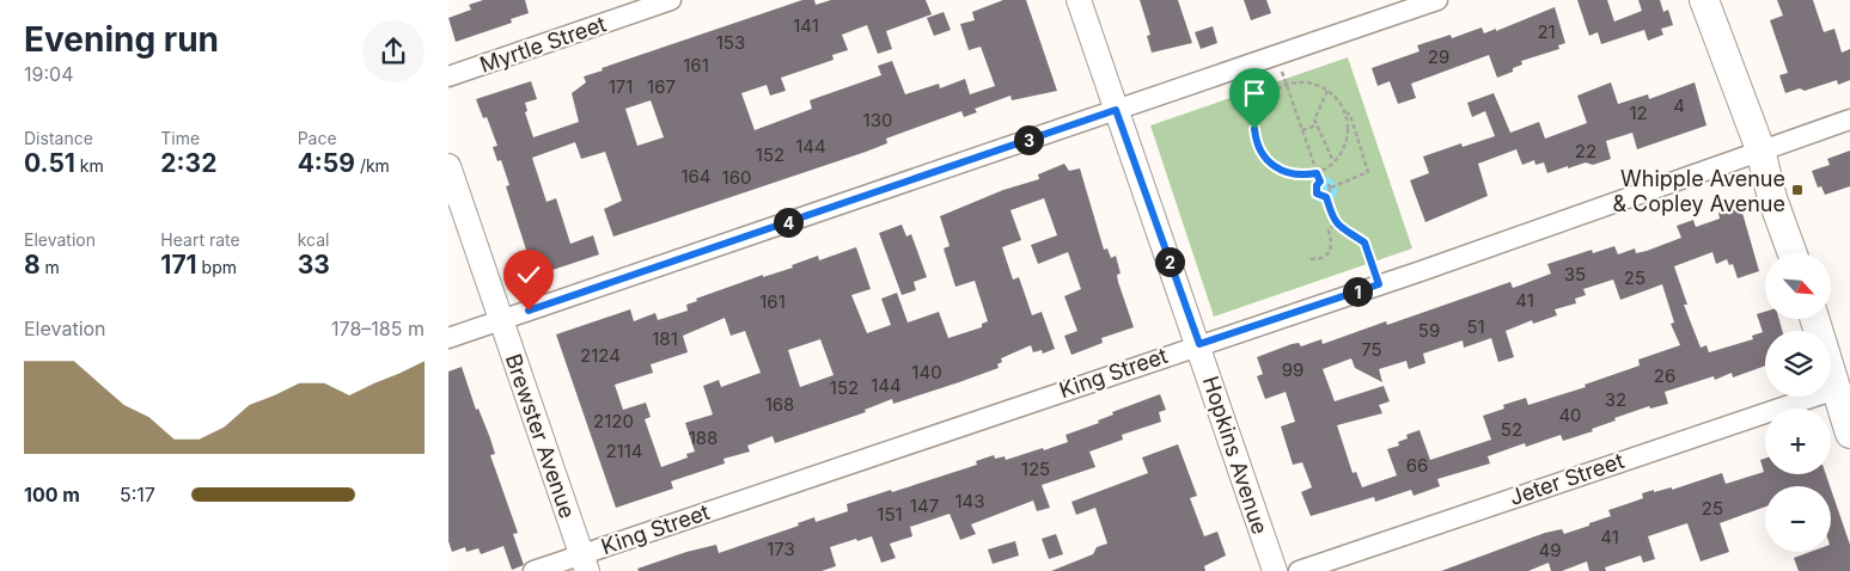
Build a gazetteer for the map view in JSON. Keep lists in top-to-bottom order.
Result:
{
  "streets": {
    "street": [
      "Myrtle Street",
      "King Street",
      "Brewster Avenue",
      "Hopkins Avenue",
      "Jeter Street"
    ]
  },
  "crossings": [
    ["King Street", "Brewster Avenue"],
    ["King Street", "Hopkins Avenue"]
  ],
  "places": {
    "transit": ["Whipple Avenue & Copley Avenue"]
  },
  "house_numbers": [
    "141",
    "21",
    "153",
    "29",
    "161",
    "171",
    "167",
    "4",
    "12",
    "130",
    "144",
    "22",
    "152",
    "164",
    "160",
    "35",
    "25",
    "41",
    "161",
    "51",
    "59",
    "181",
    "75",
    "2124",
    "99",
    "140",
    "26",
    "144",
    "152",
    "32",
    "168",
    "40",
    "2120",
    "52",
    "188",
    "2114",
    "66",
    "125",
    "143",
    "147",
    "25",
    "151",
    "41",
    "173",
    "49"
  ],
  "north": "bottom right",
  "page": {
    "heading": ["Evening run", "19:04"],
    "stats": [
      ["Distance", "0.51 km"],
      ["Time", "2:32"],
      ["Pace", "4:59 /km"],
      ["Elevation", "8 m"],
      ["Heart rate", "171 bpm"],
      ["kcal", "33"]
    ],
    "pins": [
      "3",
      "4",
      "2",
      "1"
    ],
    "map_buttons": ["+", "−"],
    "chart": ["Elevation", "178–185 m"],
    "list": [
      {
        "name": "100 m",
        "note": "5:17"
      }
    ]
  }
}
